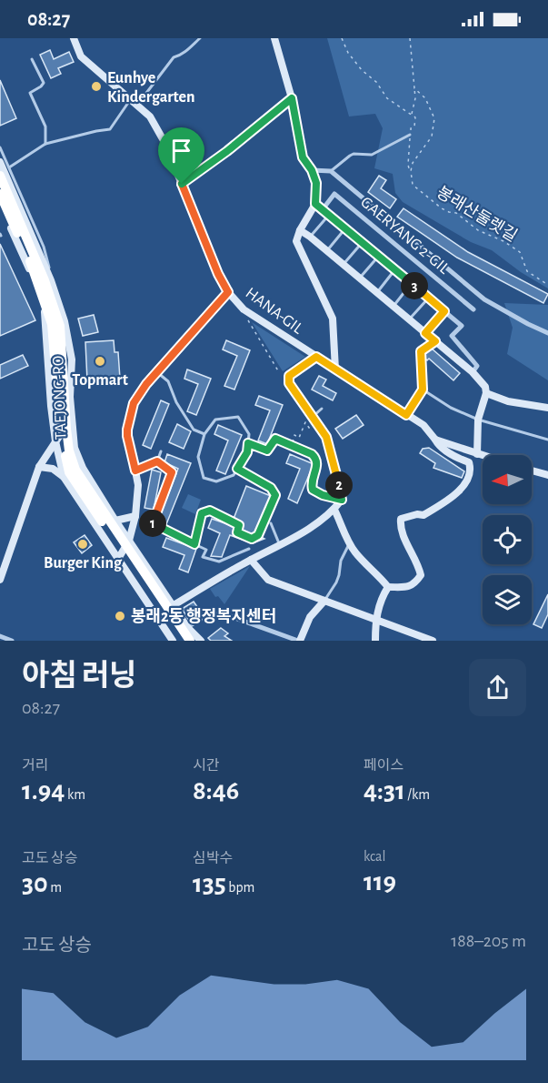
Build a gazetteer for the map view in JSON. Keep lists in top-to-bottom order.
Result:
{
  "streets": {
    "main road": ["HANA-GIL", "TAEJONG-RO"],
    "street": ["GAERYANG 2-GIL"],
    "path": ["봉래산둘렛길"]
  },
  "places": [
    "Eunhye Kindergarten",
    "Topmart",
    "Burger King",
    "봉래2동 행정복지센터"
  ],
  "north": "left",
  "page": {
    "status": "08:27",
    "pins": ["3", "2", "1"],
    "heading": ["아침 러닝", "08:27"],
    "stats": [
      ["거리", "1.94 km"],
      ["시간", "8:46"],
      ["페이스", "4:31 /km"],
      ["고도 상승", "30 m"],
      ["심박수", "135 bpm"],
      ["kcal", "119"]
    ],
    "chart": ["고도 상승", "188–205 m"]
  }
}
